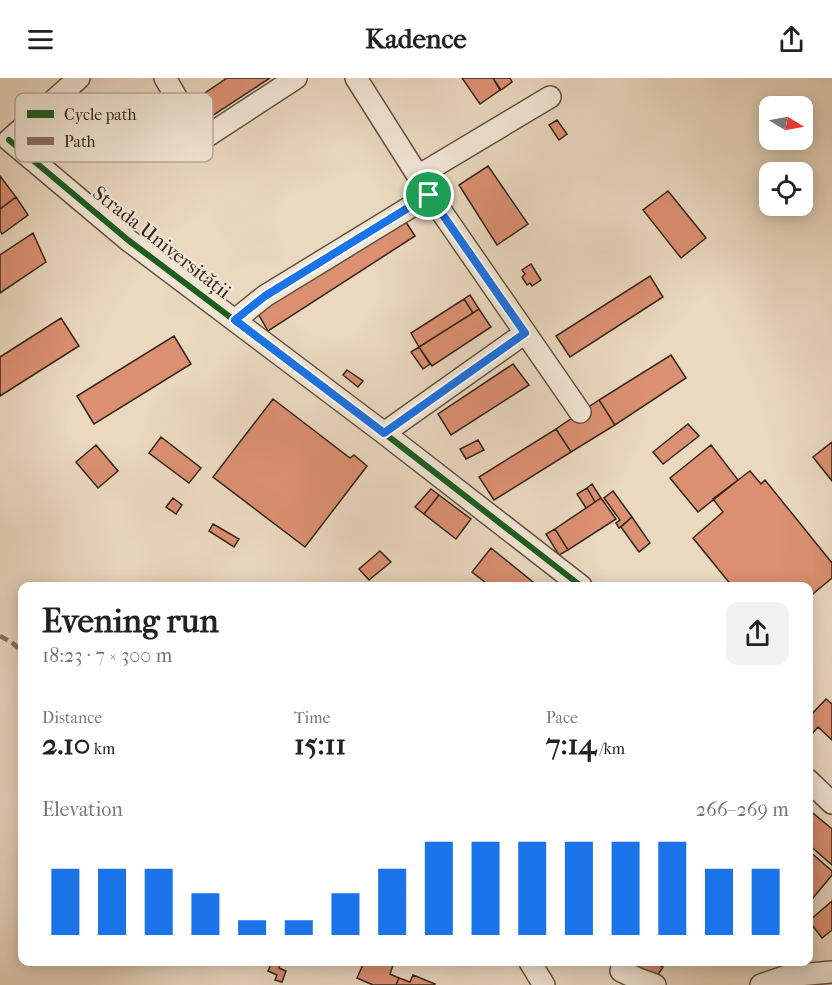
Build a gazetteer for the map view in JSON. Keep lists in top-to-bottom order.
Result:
{
  "streets": {
    "street": ["Strada Universității"]
  },
  "legend": ["Cycle path", "Path"],
  "north": "right",
  "page": {
    "header": "Kadence",
    "heading": ["Evening run", "18:23 · 7 × 300 m"],
    "stats": [
      ["Distance", "2.10 km"],
      ["Time", "15:11"],
      ["Pace", "7:14 /km"]
    ],
    "chart": ["Elevation", "266–269 m"]
  }
}
